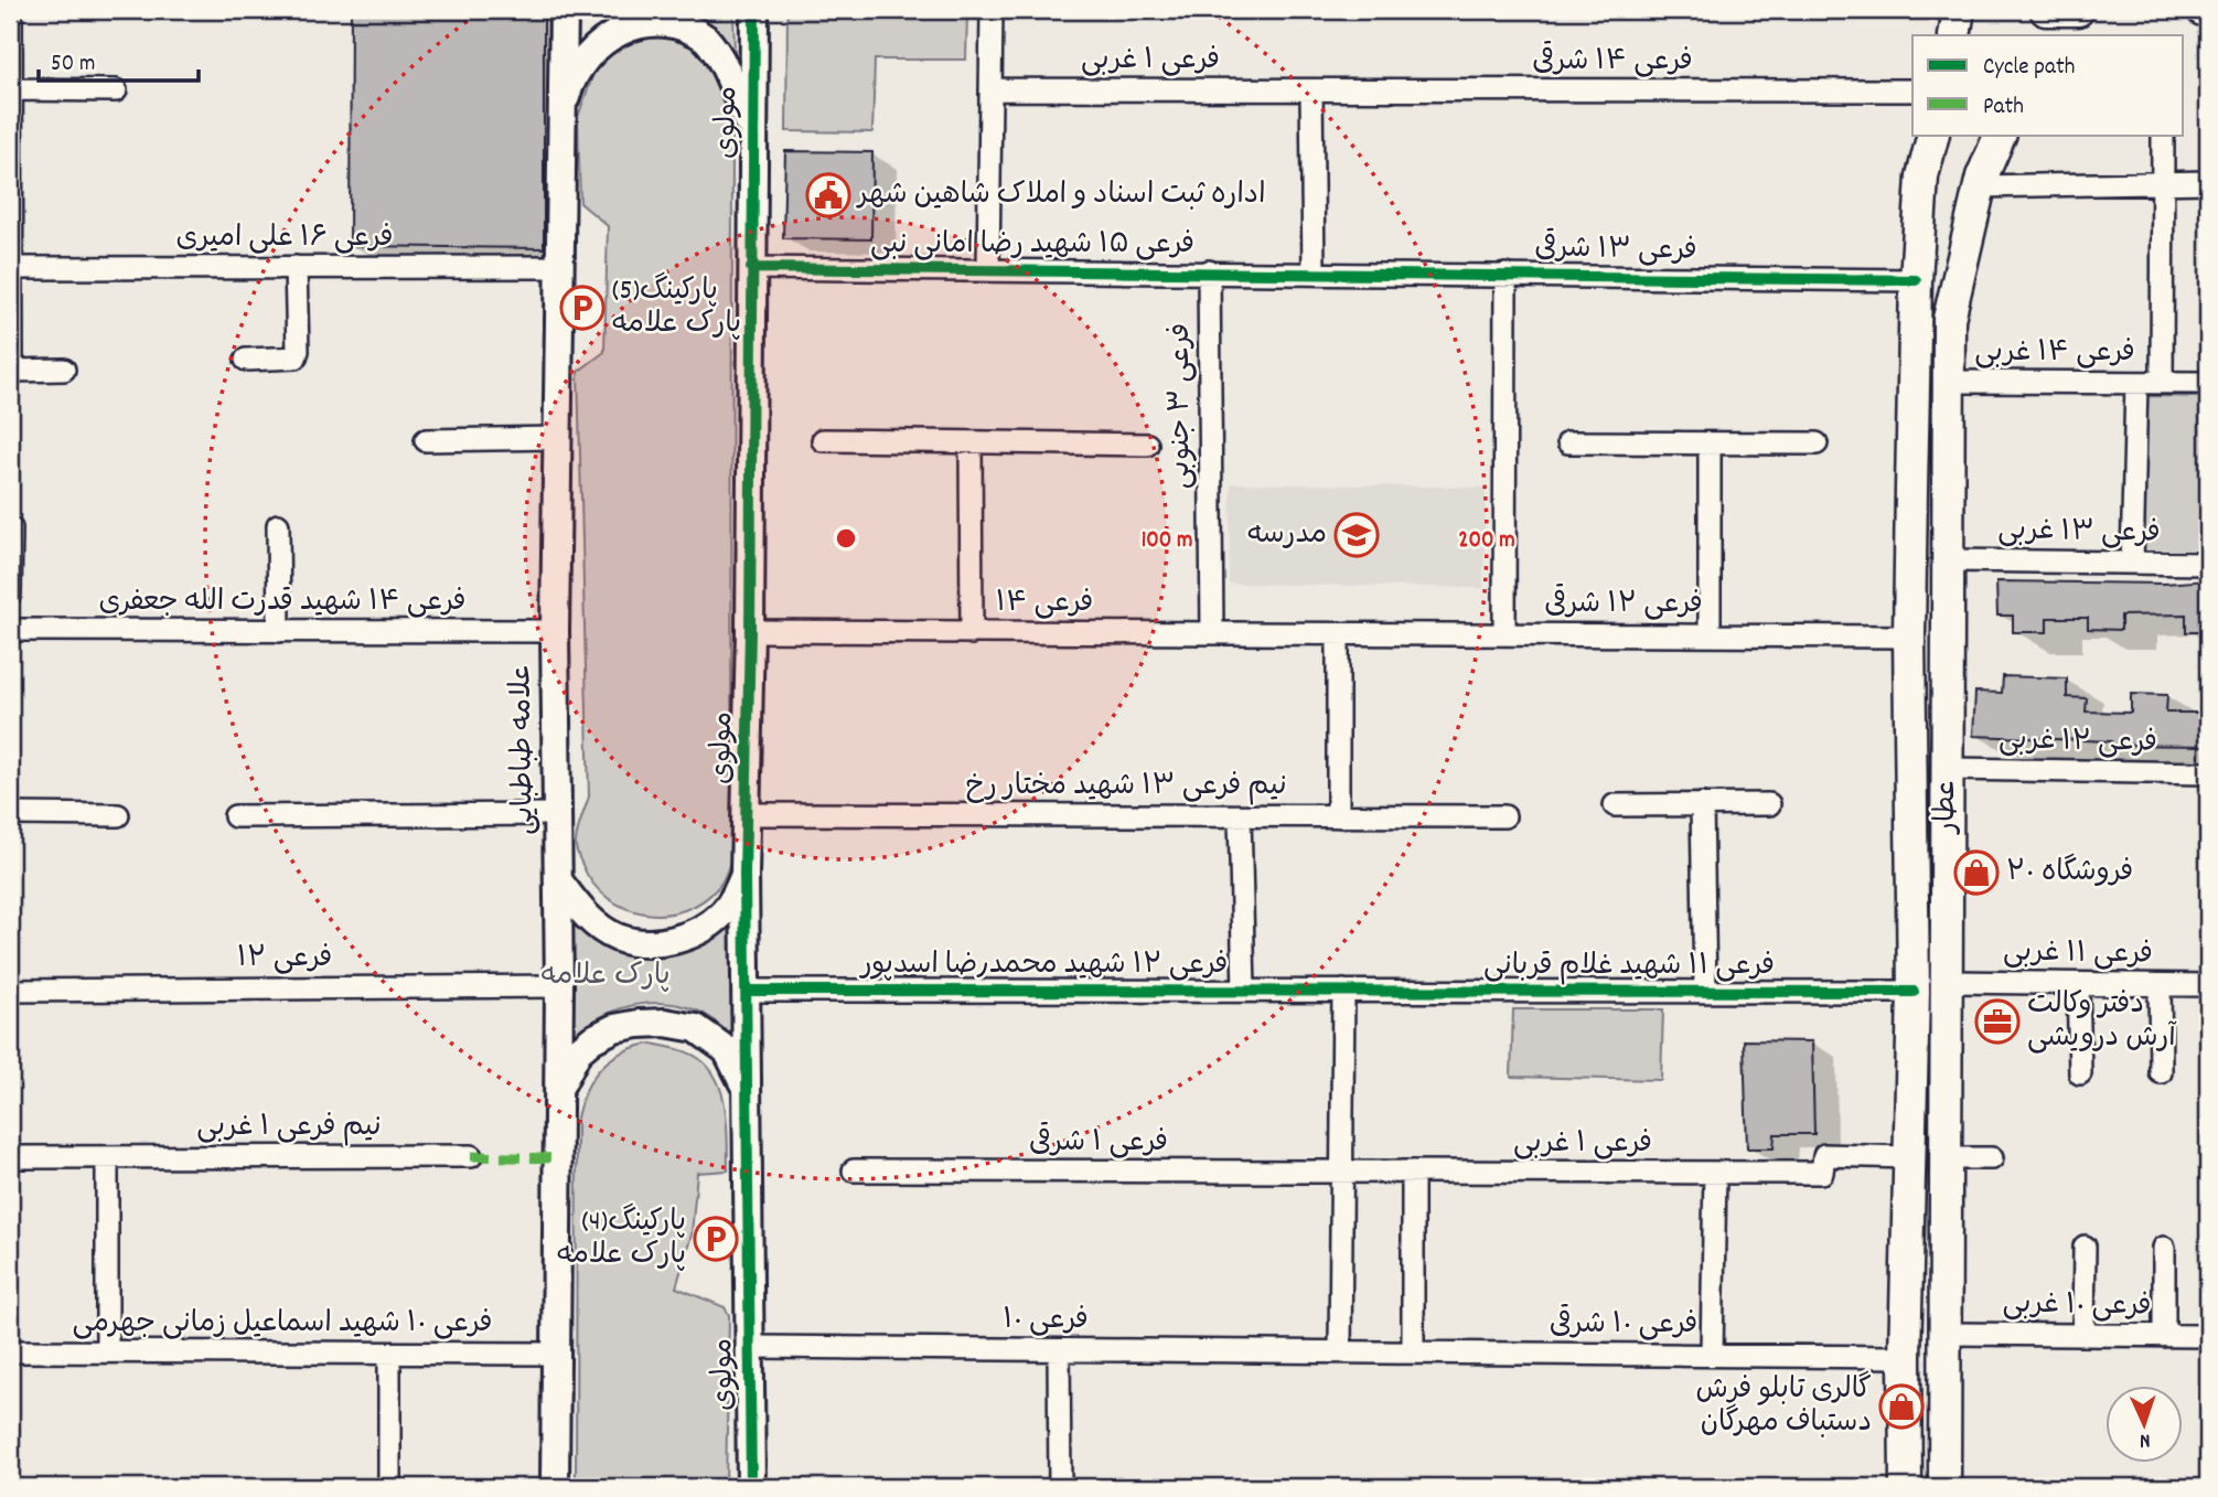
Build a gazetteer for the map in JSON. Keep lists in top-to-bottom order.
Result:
{
  "streets": {
    "main road": ["عطار"],
    "street": [
      "فرعی ۱ غربی",
      "فرعی ۱۴ شرقی",
      "مولوی",
      "فرعی ۱۶ علی امیری",
      "فرعی ۱۵ شهید رضا امانی نبی",
      "فرعی ۱۳ شرقی",
      "فرعی ۱۴ غربی",
      "فرعی ۳ جنوبی",
      "فرعی ۱۳ غربی",
      "فرعی ۱۴ شهید قدرت الله جعفری",
      "فرعی ۱۴",
      "فرعی ۱۲ شرقی",
      "فرعی ۱۲ غربی",
      "علامه طباطبایی",
      "نیم فرعی ۱۳ شهید مختار رخ",
      "فرعی ۱۱ غربی",
      "فرعی ۱۲",
      "فرعی ۱۲ شهید محمدرضا اسدپور",
      "فرعی ۱۱ شهید غلام قربانی",
      "نیم فرعی ۱ غربی",
      "فرعی ۱ شرقی",
      "فرعی ۱۰ غربی",
      "فرعی ۱۰",
      "فرعی ۱۰ شهید اسماعیل زمانی جهرمی",
      "فرعی ۱۰ شرقی"
    ]
  },
  "crossings": [
    ["فرعی ۱ غربی", "فرعی ۱۴ شرقی"],
    ["فرعی ۱ غربی", "عطار"],
    ["فرعی ۱ غربی", "فرعی ۱ شرقی"],
    ["مولوی", "فرعی ۱۵ شهید رضا امانی نبی"],
    ["مولوی", "فرعی ۱۴"],
    ["مولوی", "نیم فرعی ۱۳ شهید مختار رخ"],
    ["مولوی", "فرعی ۱۲ شهید محمدرضا اسدپور"],
    ["مولوی", "فرعی ۱۰"],
    ["فرعی ۱۶ علی امیری", "علامه طباطبایی"],
    ["فرعی ۱۵ شهید رضا امانی نبی", "فرعی ۱۳ شرقی"],
    ["فرعی ۱۵ شهید رضا امانی نبی", "فرعی ۳ جنوبی"],
    ["فرعی ۱۳ شرقی", "عطار"],
    ["فرعی ۱۴ غربی", "عطار"],
    ["فرعی ۳ جنوبی", "فرعی ۱۴"],
    ["فرعی ۱۳ غربی", "عطار"],
    ["فرعی ۱۴ شهید قدرت الله جعفری", "علامه طباطبایی"],
    ["فرعی ۱۴", "فرعی ۱۲ شرقی"],
    ["فرعی ۱۲ شرقی", "عطار"],
    ["فرعی ۱۲ غربی", "عطار"],
    ["علامه طباطبایی", "فرعی ۱۲"],
    ["علامه طباطبایی", "فرعی ۱۰ شهید اسماعیل زمانی جهرمی"],
    ["عطار", "فرعی ۱۱ غربی"],
    ["عطار", "فرعی ۱۱ شهید غلام قربانی"],
    ["عطار", "فرعی ۱۰ غربی"],
    ["عطار", "فرعی ۱۰ شرقی"],
    ["فرعی ۱۲ شهید محمدرضا اسدپور", "فرعی ۱۱ شهید غلام قربانی"],
    ["فرعی ۱۰", "فرعی ۱۰ شرقی"]
  ],
  "parks": ["پارک علامه"],
  "places": {
    "public building": ["اداره ثبت اسناد و املاک شاهین شهر"],
    "parking": ["پارکینگ(5) پارک علامه", "پارکینگ(4) پارک علامه"],
    "school or university": ["مدرسه"],
    "shop": ["فروشگاه ۲۰", "گالری تابلو فرش دستباف مهرگان"],
    "office": ["دفتر وکالت آرش درویشی"]
  },
  "legend": ["Cycle path", "Path"],
  "scale_bar": "50 m",
  "north": "bottom",
  "rings": ["100 m", "200 m"]
}
